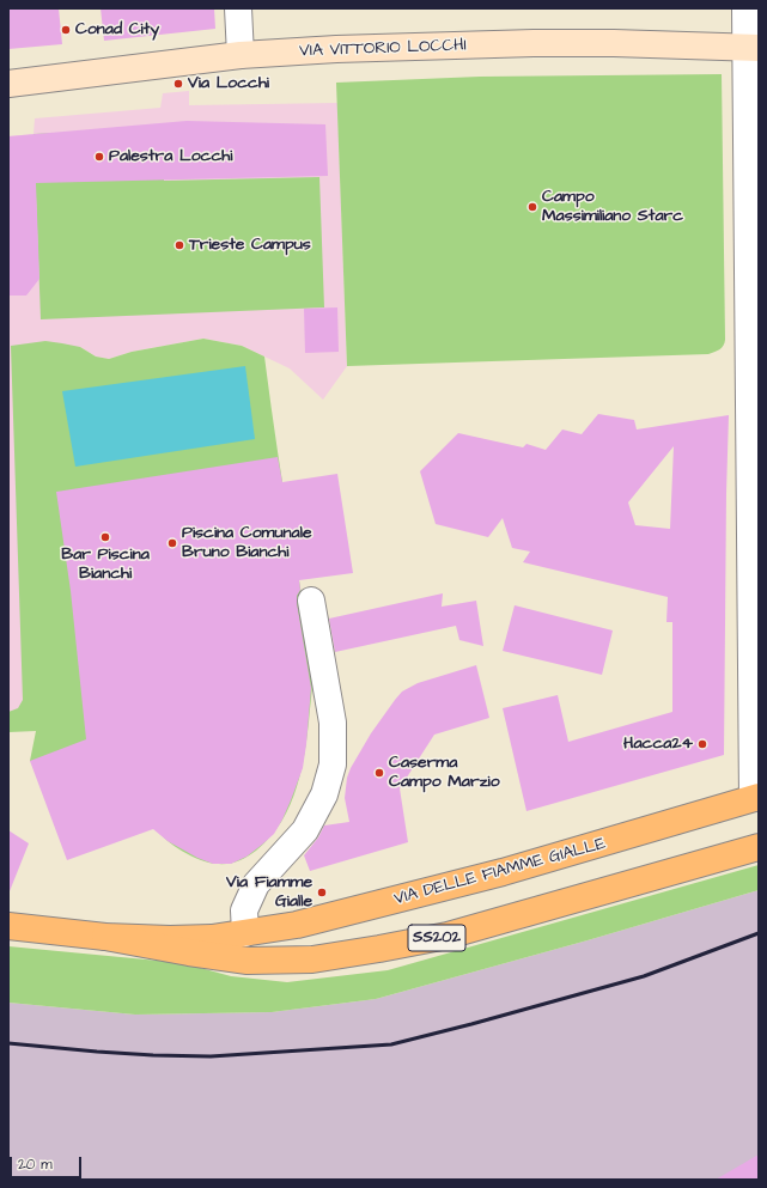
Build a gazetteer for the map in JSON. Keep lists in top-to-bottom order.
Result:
{
  "streets": {
    "main road": ["VIA VITTORIO LOCCHI", "VIA DELLE FIAMME GIALLE", "SS202"]
  },
  "crossings": [
    ["VIA DELLE FIAMME GIALLE", "SS202"]
  ],
  "places": [
    "Conad City",
    "Via Locchi",
    "Palestra Locchi",
    "Campo Massimiliano Starc",
    "Trieste Campus",
    "Bar Piscina Bianchi",
    "Piscina Comunale Bruno Bianchi",
    "Hacca24",
    "Caserma Campo Marzio",
    "Via Fiamme Gialle"
  ],
  "scale_bar": "20 m"
}
